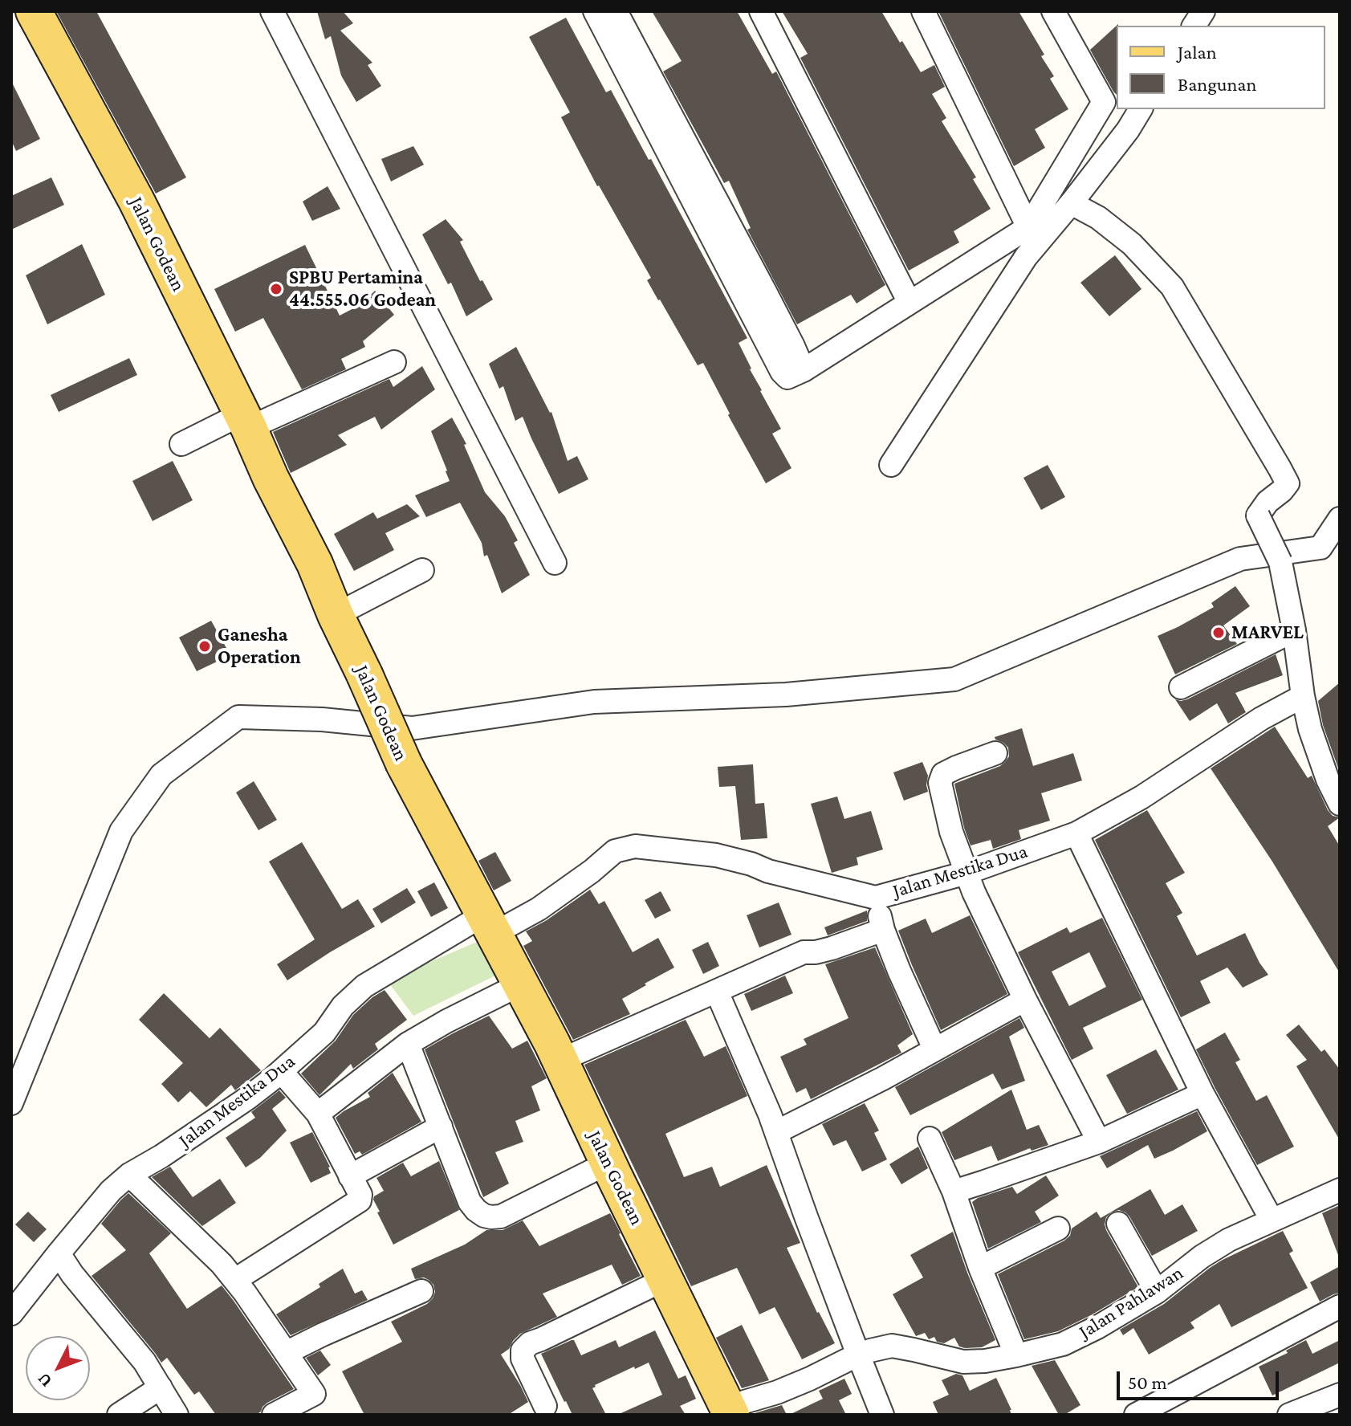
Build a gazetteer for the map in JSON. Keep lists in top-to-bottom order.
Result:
{
  "streets": {
    "main road": ["Jalan Godean"],
    "street": ["Jalan Mestika Dua", "Jalan Pahlawan"]
  },
  "crossings": [
    ["Jalan Godean", "Jalan Mestika Dua"],
    ["Jalan Godean", "Jalan Pahlawan"]
  ],
  "places": ["SPBU Pertamina 44.555.06 Godean", "MARVEL", "Ganesha Operation"],
  "legend": ["Jalan", "Bangunan"],
  "scale_bar": "50 m",
  "north": "bottom left"
}
